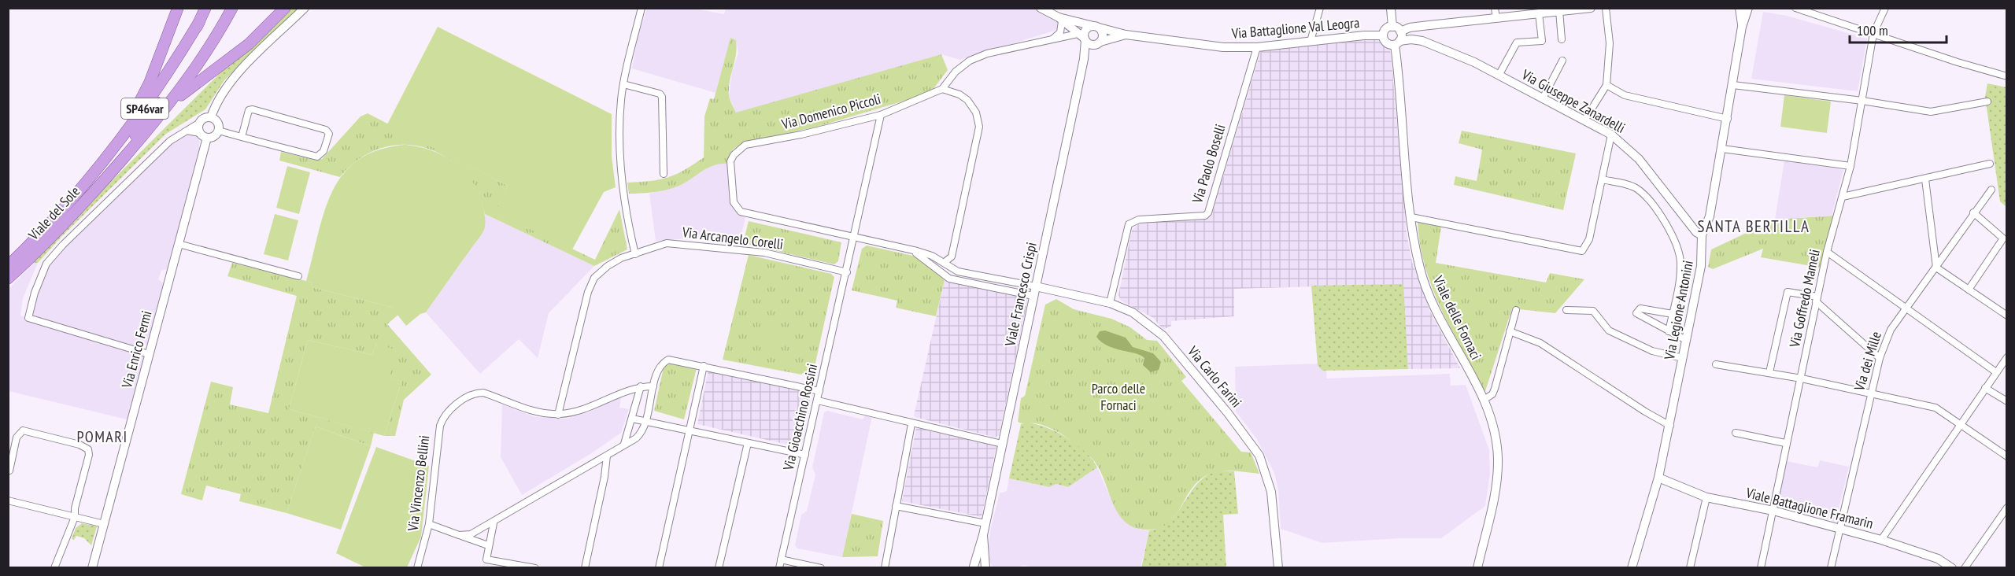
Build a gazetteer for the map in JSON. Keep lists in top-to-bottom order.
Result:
{
  "streets": {
    "highway": ["SP46var", "Viale del Sole"],
    "street": [
      "Via Battaglione Val Leogra",
      "Via Giuseppe Zanardelli",
      "Via Domenico Piccoli",
      "Via Paolo Boselli",
      "Via Arcangelo Corelli",
      "Viale Francesco Crispi",
      "Via Goffredo Mameli",
      "Via Legione Antonini",
      "Viale delle Fornaci",
      "Via Enrico Fermi",
      "Via dei Mille",
      "Via Carlo Farini",
      "Via Gioacchino Rossini",
      "Via Vincenzo Bellini",
      "Viale Battaglione Framarin"
    ]
  },
  "crossings": [
    ["Via Battaglione Val Leogra", "Via Giuseppe Zanardelli"],
    ["Via Battaglione Val Leogra", "Via Paolo Boselli"],
    ["Via Battaglione Val Leogra", "Viale Francesco Crispi"],
    ["Via Battaglione Val Leogra", "Viale delle Fornaci"],
    ["Via Giuseppe Zanardelli", "Via Legione Antonini"],
    ["Via Giuseppe Zanardelli", "Viale delle Fornaci"],
    ["SP46var", "Viale del Sole"],
    ["Via Domenico Piccoli", "Via Gioacchino Rossini"],
    ["Via Paolo Boselli", "Via Carlo Farini"],
    ["Via Arcangelo Corelli", "Via Gioacchino Rossini"],
    ["Via Arcangelo Corelli", "Via Vincenzo Bellini"],
    ["Viale Francesco Crispi", "Via Carlo Farini"],
    ["Via Goffredo Mameli", "Viale Battaglione Framarin"],
    ["Via Legione Antonini", "Viale Battaglione Framarin"],
    ["Via dei Mille", "Viale Battaglione Framarin"]
  ],
  "districts": ["SANTA BERTILLA", "POMARI"],
  "parks": ["Parco delle Fornaci"],
  "scale_bar": "100 m"
}
